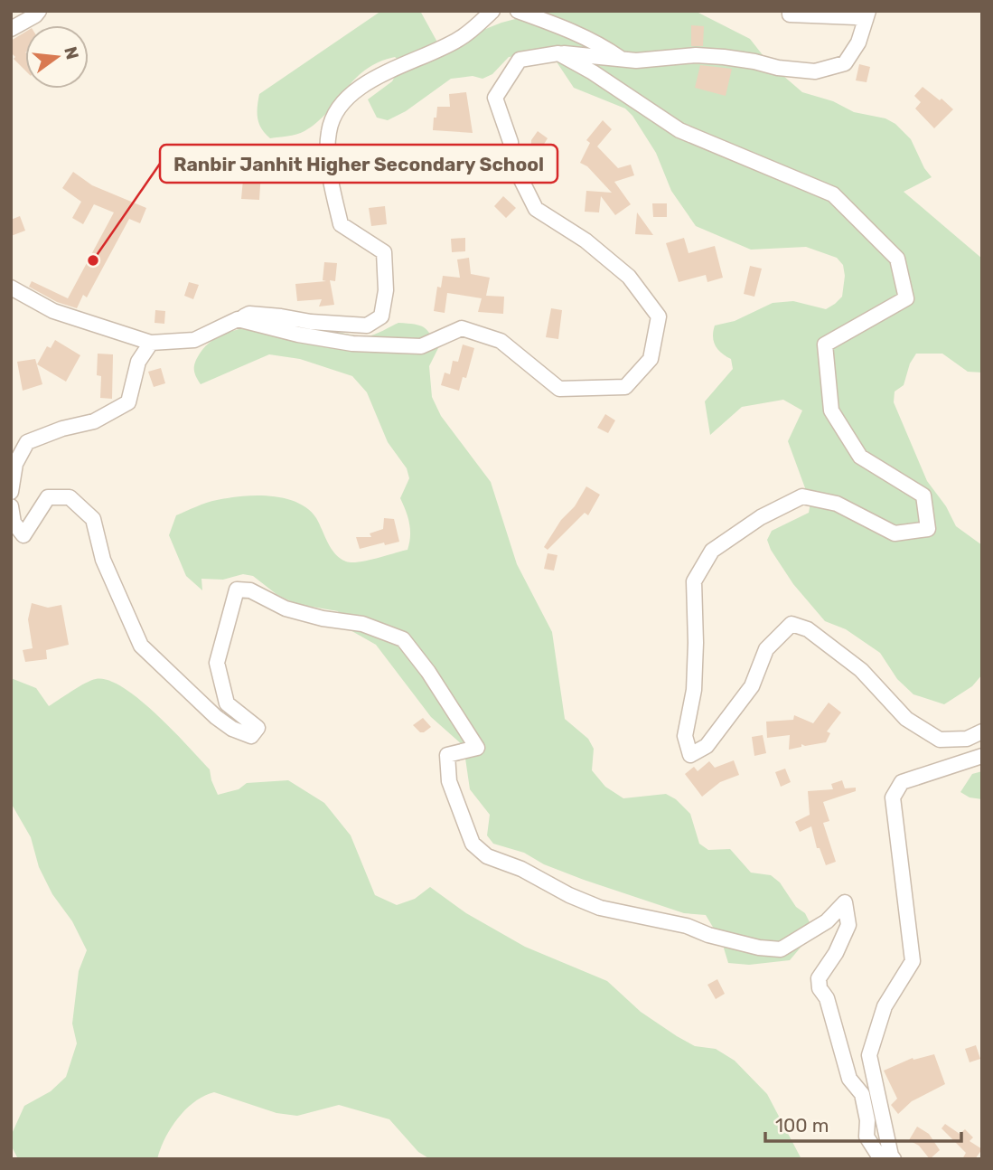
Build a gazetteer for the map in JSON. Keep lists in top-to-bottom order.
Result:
{
  "places": ["Ranbir Janhit Higher Secondary School"],
  "scale_bar": "100 m",
  "north": "right"
}
